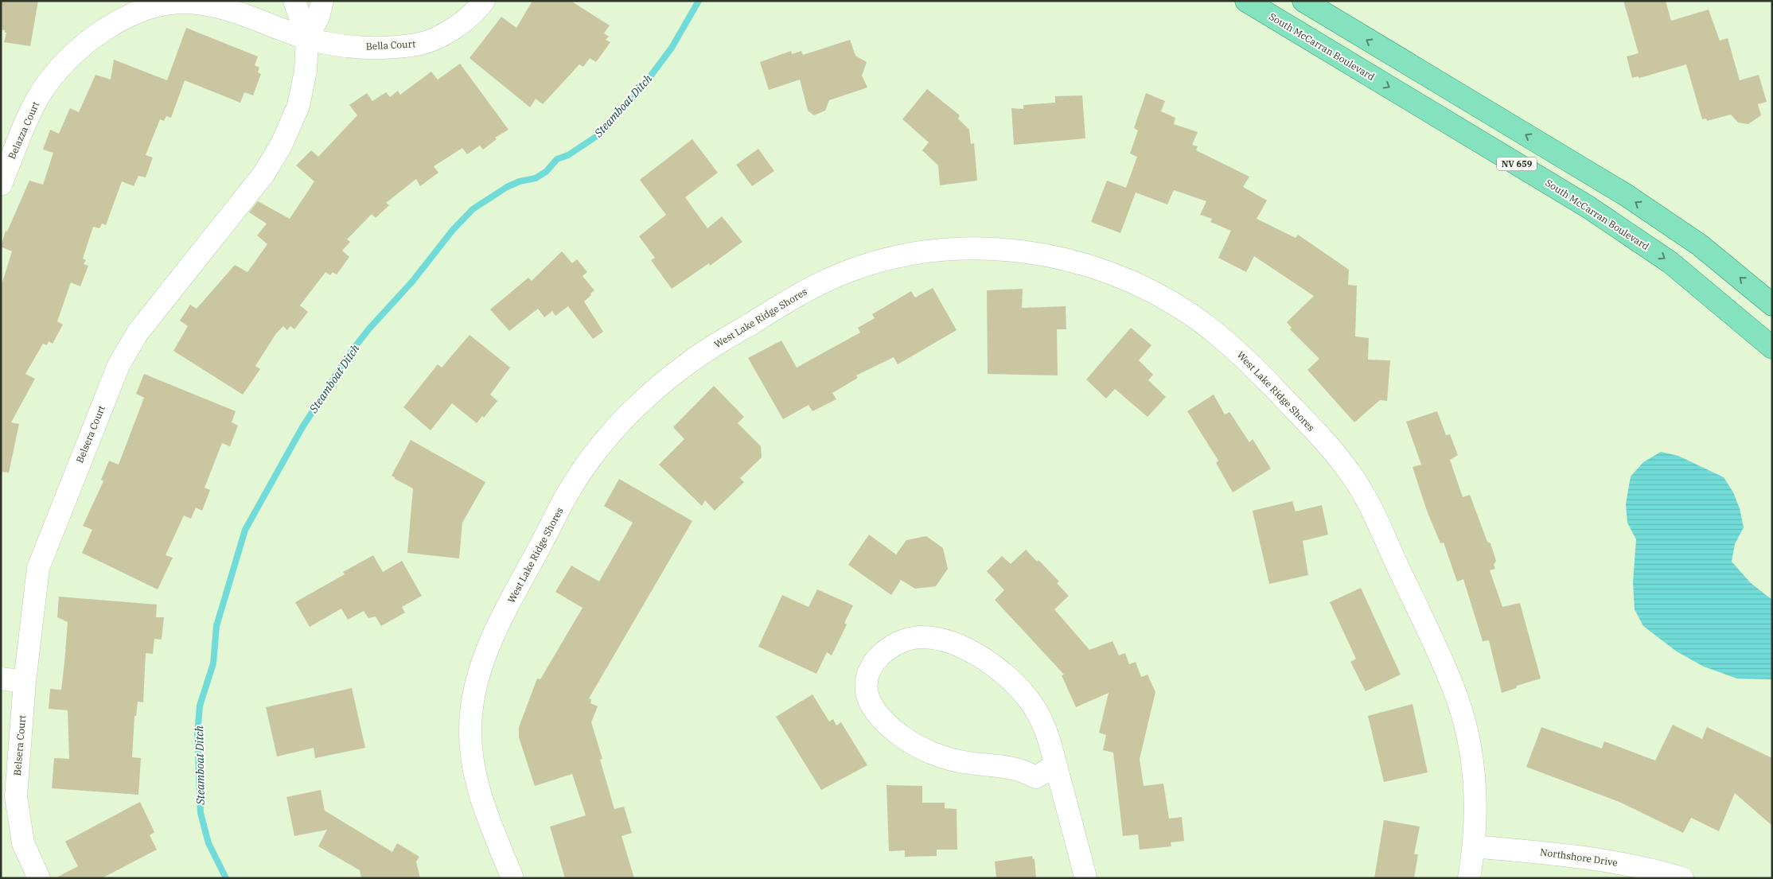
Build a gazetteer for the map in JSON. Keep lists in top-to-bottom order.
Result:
{
  "streets": {
    "main road": ["South McCarran Boulevard", "NV 659"],
    "street": [
      "Bella Court",
      "Belazza Court",
      "West Lake Ridge Shores",
      "Belsera Court",
      "Northshore Drive"
    ]
  },
  "crossings": [
    ["Bella Court", "Belazza Court"],
    ["Bella Court", "Belsera Court"],
    ["Belazza Court", "Belsera Court"],
    ["West Lake Ridge Shores", "Northshore Drive"]
  ],
  "water": ["Steamboat Ditch"]
}
